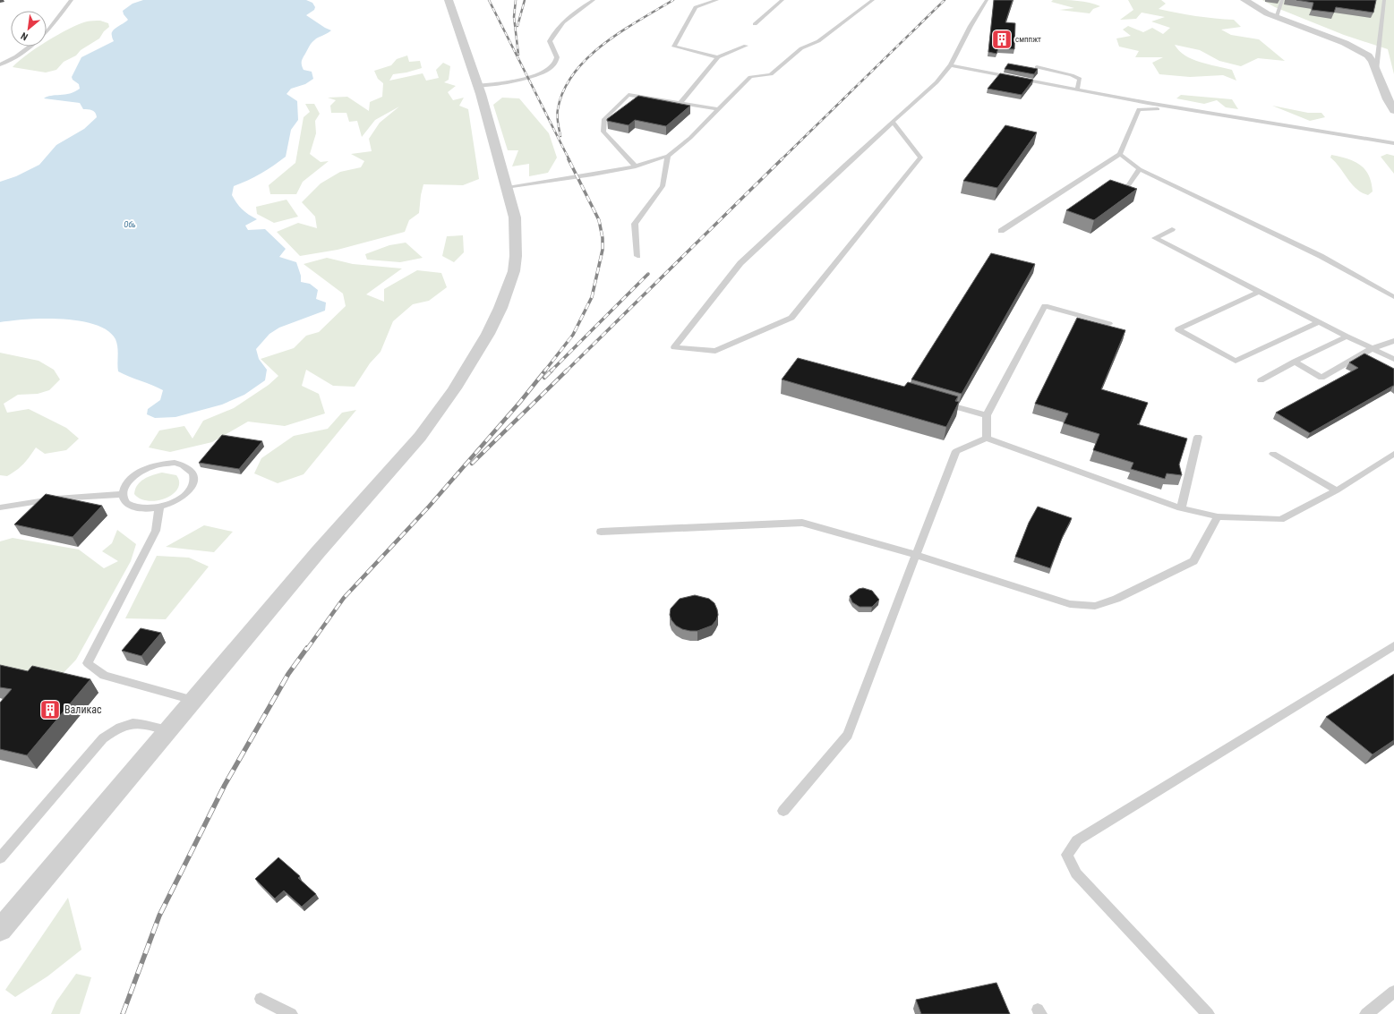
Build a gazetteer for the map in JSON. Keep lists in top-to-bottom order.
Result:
{
  "water": ["Обь"],
  "places": {
    "building": ["смппжт", "Валикас"]
  },
  "north": "bottom left"
}
